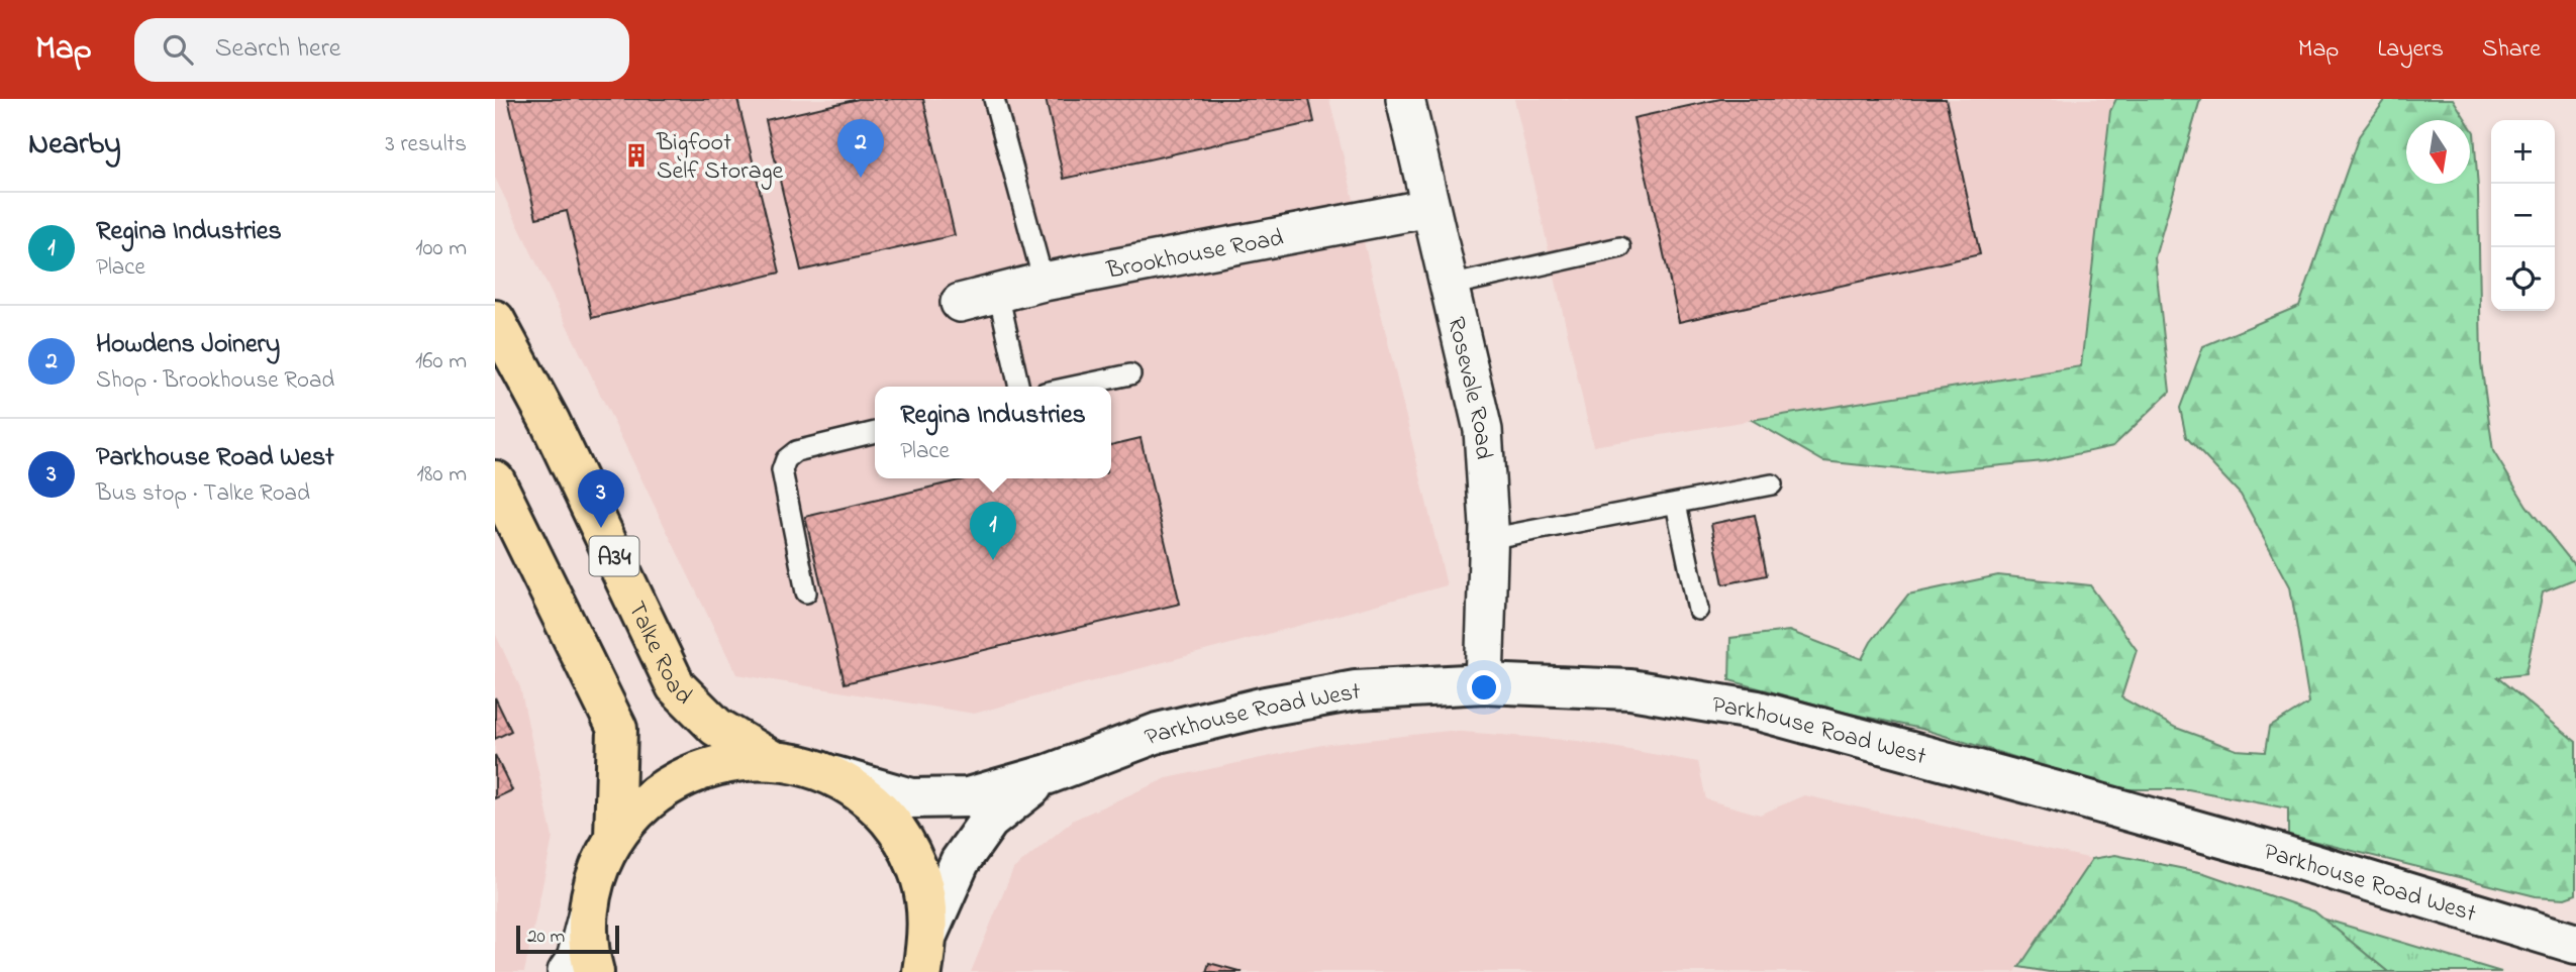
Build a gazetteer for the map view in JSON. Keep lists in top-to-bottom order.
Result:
{
  "streets": {
    "highway": ["A34", "Talke Road"],
    "street": ["Brookhouse Road", "Rosevale Road", "Parkhouse Road West"]
  },
  "crossings": [
    ["Brookhouse Road", "Rosevale Road"],
    ["Rosevale Road", "Parkhouse Road West"],
    ["A34", "Talke Road"],
    ["A34", "Parkhouse Road West"]
  ],
  "places": {
    "building": ["Bigfoot Self Storage"]
  },
  "scale_bar": "20 m",
  "north": "bottom",
  "page": {
    "header": "Map",
    "search": "Search here",
    "nav": ["Map", "Layers", "Share"],
    "heading": ["Nearby", "3 results"],
    "pins": ["2", "3", "1"],
    "map_buttons": ["+", "−"],
    "list": [
      {
        "mark": "1",
        "name": "Regina Industries",
        "note": "Place",
        "value": "100 m"
      },
      {
        "mark": "2",
        "name": "Howdens Joinery",
        "note": "Shop · Brookhouse Road",
        "value": "160 m"
      },
      {
        "mark": "3",
        "name": "Parkhouse Road West",
        "note": "Bus stop · Talke Road",
        "value": "180 m"
      }
    ],
    "popup": ["Regina Industries", "Place"],
    "scale": "20 m"
  }
}
